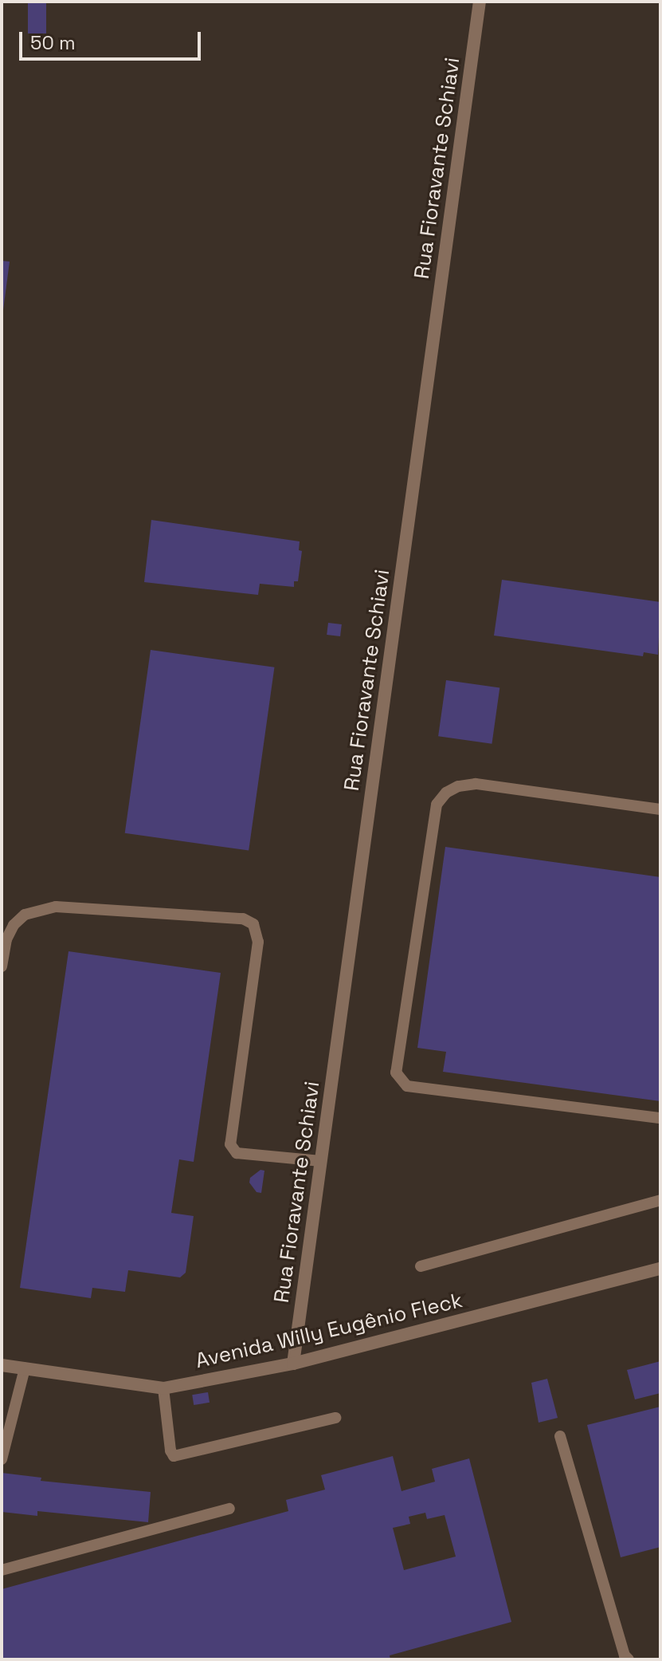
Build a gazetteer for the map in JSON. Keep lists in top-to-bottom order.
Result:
{
  "streets": {
    "street": ["Rua Fioravante Schiavi", "Avenida Willy Eugênio Fleck"]
  },
  "crossings": [
    ["Rua Fioravante Schiavi", "Avenida Willy Eugênio Fleck"]
  ],
  "scale_bar": "50 m"
}
